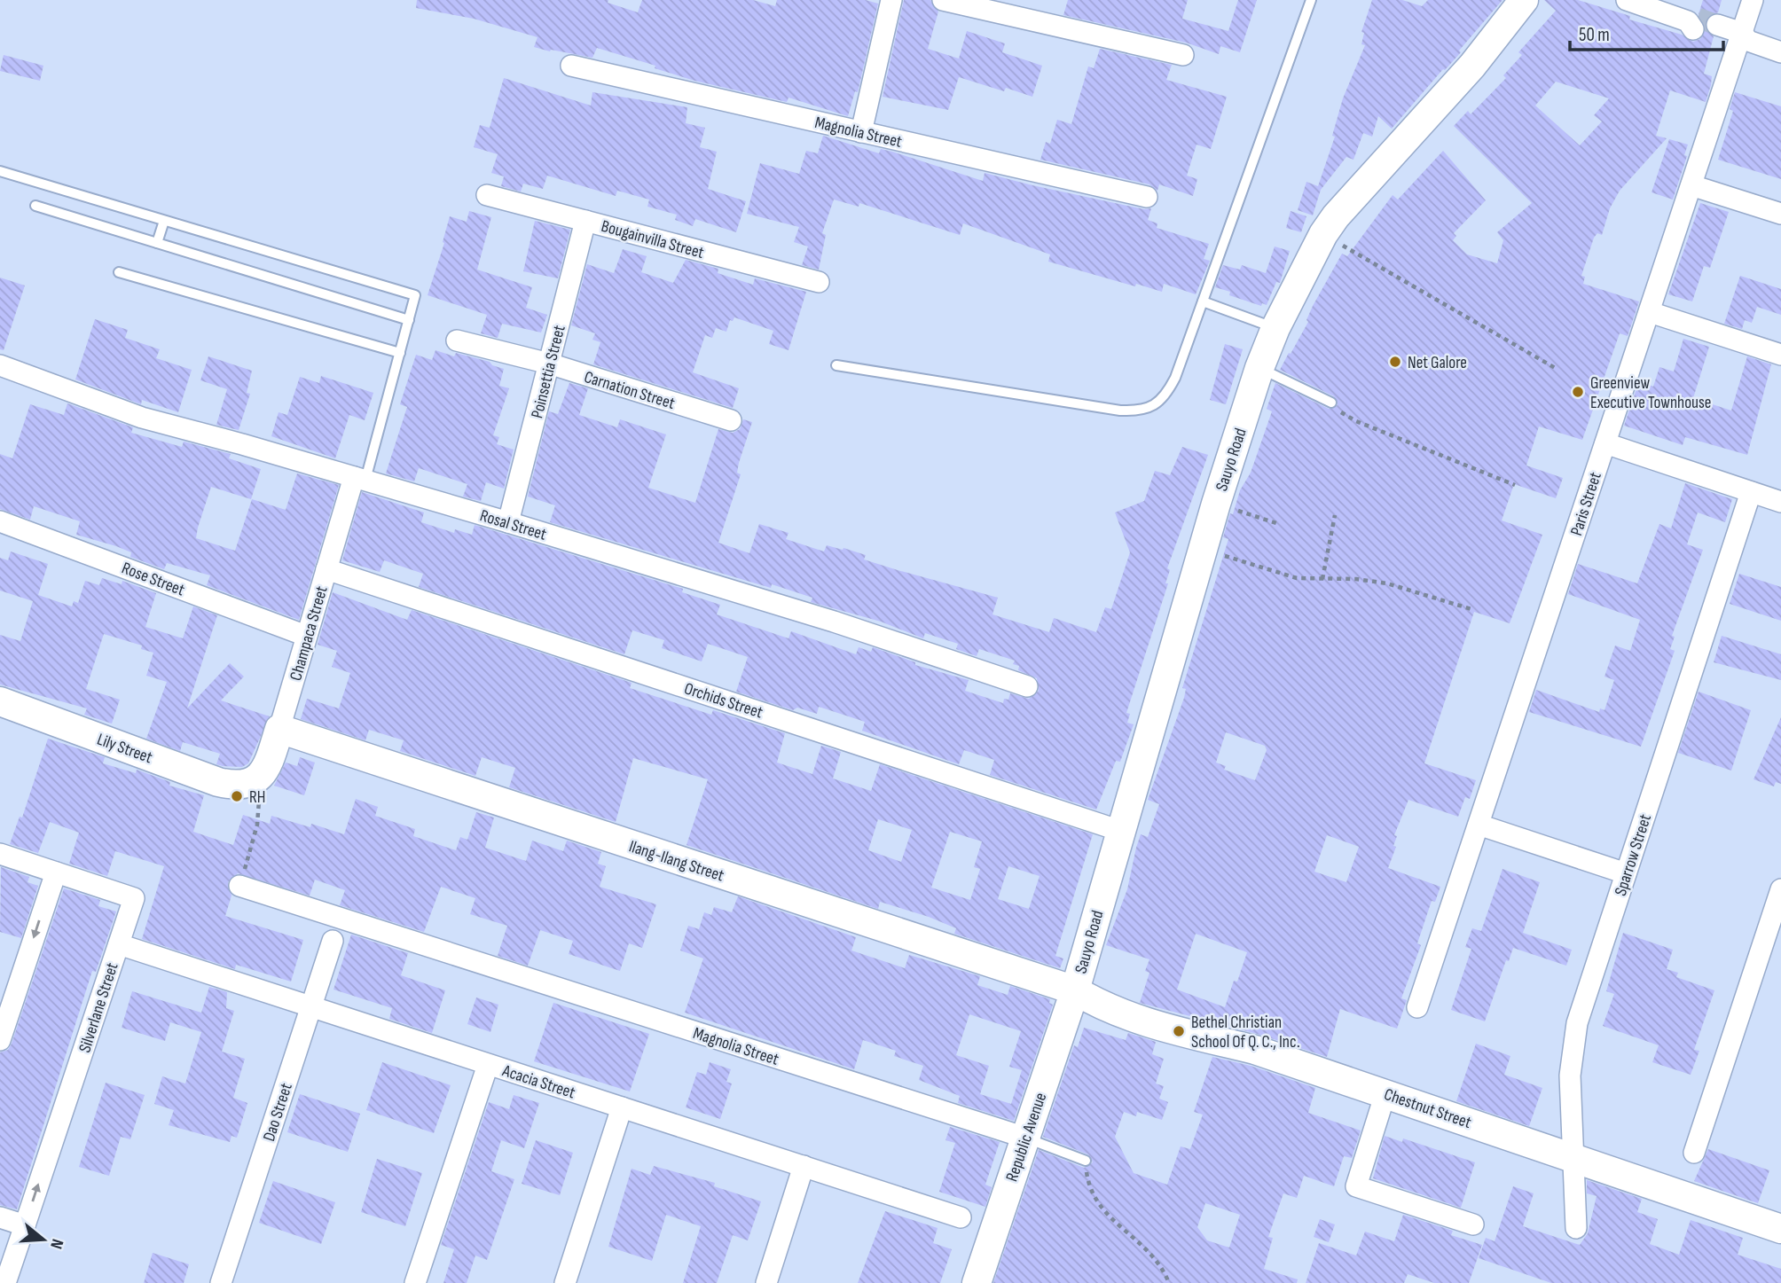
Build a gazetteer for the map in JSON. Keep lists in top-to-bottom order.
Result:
{
  "streets": {
    "street": [
      "Magnolia Street",
      "Bougainvilla Street",
      "Poinsettia Street",
      "Carnation Street",
      "Sauyo Road",
      "Paris Street",
      "Rosal Street",
      "Rose Street",
      "Champaca Street",
      "Orchids Street",
      "Lily Street",
      "Sparrow Street",
      "Ilang-Ilang Street",
      "Silverlane Street",
      "Acacia Street",
      "Chestnut Street",
      "Dao Street",
      "Republic Avenue"
    ]
  },
  "crossings": [
    ["Magnolia Street", "Republic Avenue"],
    ["Bougainvilla Street", "Poinsettia Street"],
    ["Poinsettia Street", "Carnation Street"],
    ["Poinsettia Street", "Rosal Street"],
    ["Sauyo Road", "Orchids Street"],
    ["Sauyo Road", "Ilang-Ilang Street"],
    ["Sauyo Road", "Chestnut Street"],
    ["Sauyo Road", "Republic Avenue"],
    ["Rosal Street", "Champaca Street"],
    ["Rose Street", "Champaca Street"],
    ["Champaca Street", "Orchids Street"],
    ["Champaca Street", "Lily Street"],
    ["Champaca Street", "Ilang-Ilang Street"],
    ["Sparrow Street", "Chestnut Street"],
    ["Ilang-Ilang Street", "Chestnut Street"],
    ["Ilang-Ilang Street", "Republic Avenue"],
    ["Silverlane Street", "Acacia Street"],
    ["Acacia Street", "Dao Street"],
    ["Chestnut Street", "Republic Avenue"]
  ],
  "places": [
    "Net Galore",
    "Greenview Executive Townhouse",
    "RH",
    "Bethel Christian School Of Q. C., Inc."
  ],
  "scale_bar": "50 m",
  "north": "right"
}
